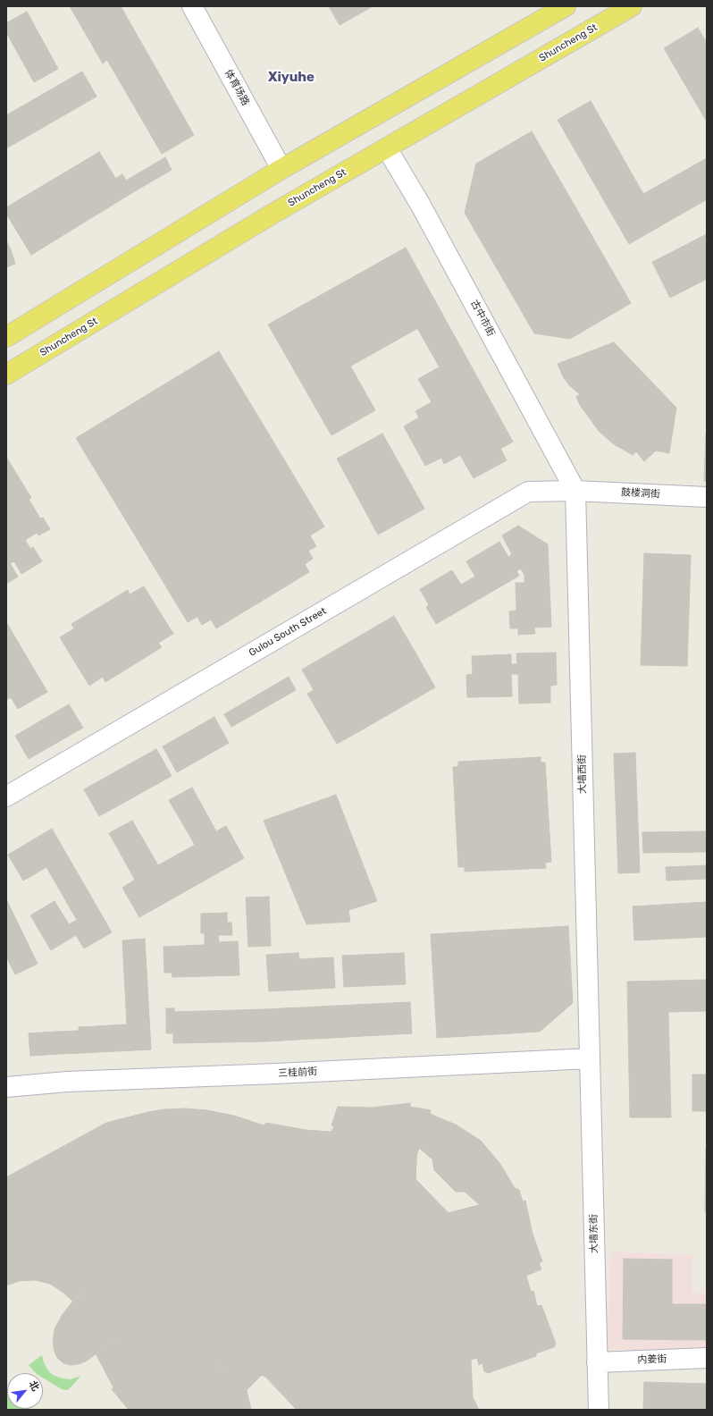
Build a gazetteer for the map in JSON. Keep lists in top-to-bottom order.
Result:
{
  "streets": {
    "main road": ["Shuncheng St"],
    "street": [
      "体育场路",
      "古中市街",
      "鼓楼洞街",
      "Gulou South Street",
      "大墙西街",
      "三桂前街",
      "大墙东街",
      "内姜街"
    ]
  },
  "crossings": [
    ["Shuncheng St", "古中市街"],
    ["古中市街", "鼓楼洞街"],
    ["古中市街", "Gulou South Street"],
    ["古中市街", "大墙西街"],
    ["鼓楼洞街", "Gulou South Street"],
    ["鼓楼洞街", "大墙西街"],
    ["Gulou South Street", "大墙西街"],
    ["大墙西街", "三桂前街"],
    ["大墙西街", "大墙东街"],
    ["三桂前街", "大墙东街"],
    ["大墙东街", "内姜街"]
  ],
  "districts": ["Xiyuhe"],
  "north": "top right"
}
